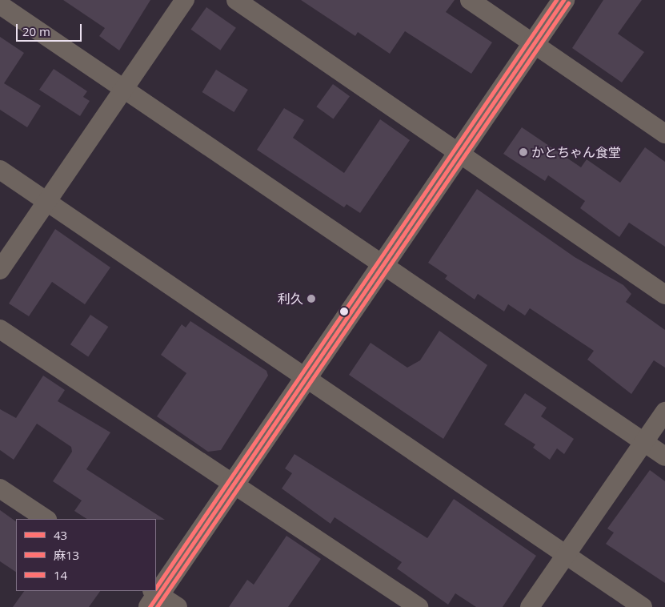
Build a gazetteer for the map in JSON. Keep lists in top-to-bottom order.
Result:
{
  "places": ["かとちゃん食堂", "利久"],
  "lines": ["transit line 43", "transit line 14", "transit line 麻13"],
  "legend": ["43", "麻13", "14"],
  "scale_bar": "20 m"
}
